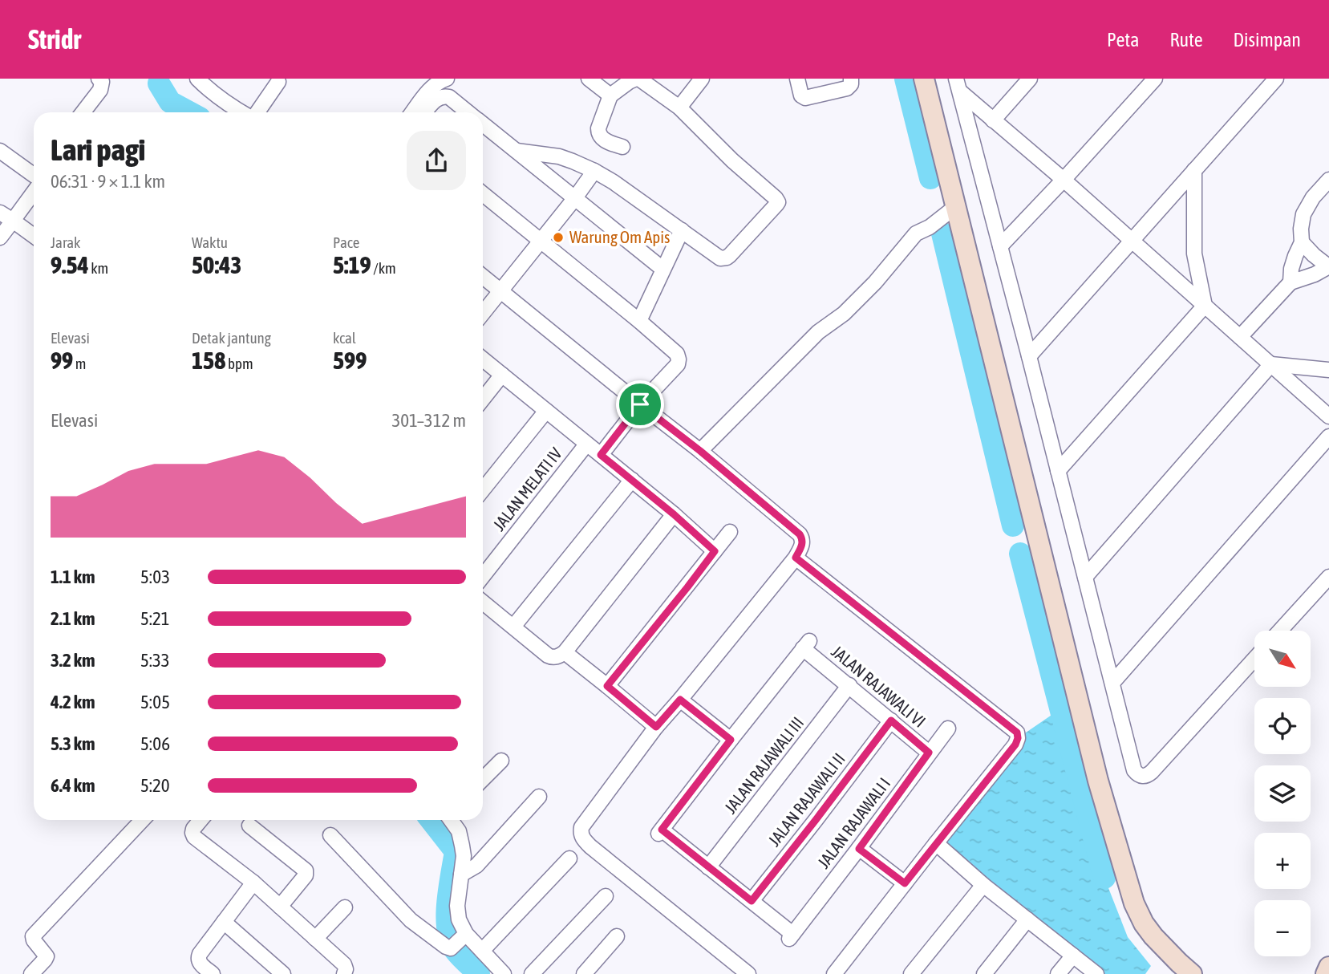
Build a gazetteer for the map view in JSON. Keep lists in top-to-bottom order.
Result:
{
  "streets": {
    "street": [
      "JALAN MELATI IV",
      "JALAN RAJAWALI VI",
      "JALAN RAJAWALI III",
      "JALAN RAJAWALI II",
      "JALAN RAJAWALI I"
    ]
  },
  "crossings": [
    ["JALAN RAJAWALI VI", "JALAN RAJAWALI III"],
    ["JALAN RAJAWALI VI", "JALAN RAJAWALI II"],
    ["JALAN RAJAWALI VI", "JALAN RAJAWALI I"],
    ["JALAN RAJAWALI II", "JALAN RAJAWALI I"]
  ],
  "places": ["Warung Om Apis"],
  "north": "bottom right",
  "page": {
    "header": "Stridr",
    "nav": ["Peta", "Rute", "Disimpan"],
    "heading": ["Lari pagi", "06:31 · 9 × 1.1 km"],
    "stats": [
      ["Jarak", "9.54 km"],
      ["Waktu", "50:43"],
      ["Pace", "5:19 /km"],
      ["Elevasi", "99 m"],
      ["Detak jantung", "158 bpm"],
      ["kcal", "599"]
    ],
    "chart": ["Elevasi", "301–312 m"],
    "list": [
      {
        "name": "1.1 km",
        "note": "5:03"
      },
      {
        "name": "2.1 km",
        "note": "5:21"
      },
      {
        "name": "3.2 km",
        "note": "5:33"
      },
      {
        "name": "4.2 km",
        "note": "5:05"
      },
      {
        "name": "5.3 km",
        "note": "5:06"
      },
      {
        "name": "6.4 km",
        "note": "5:20"
      }
    ],
    "map_buttons": ["+", "−"]
  }
}
